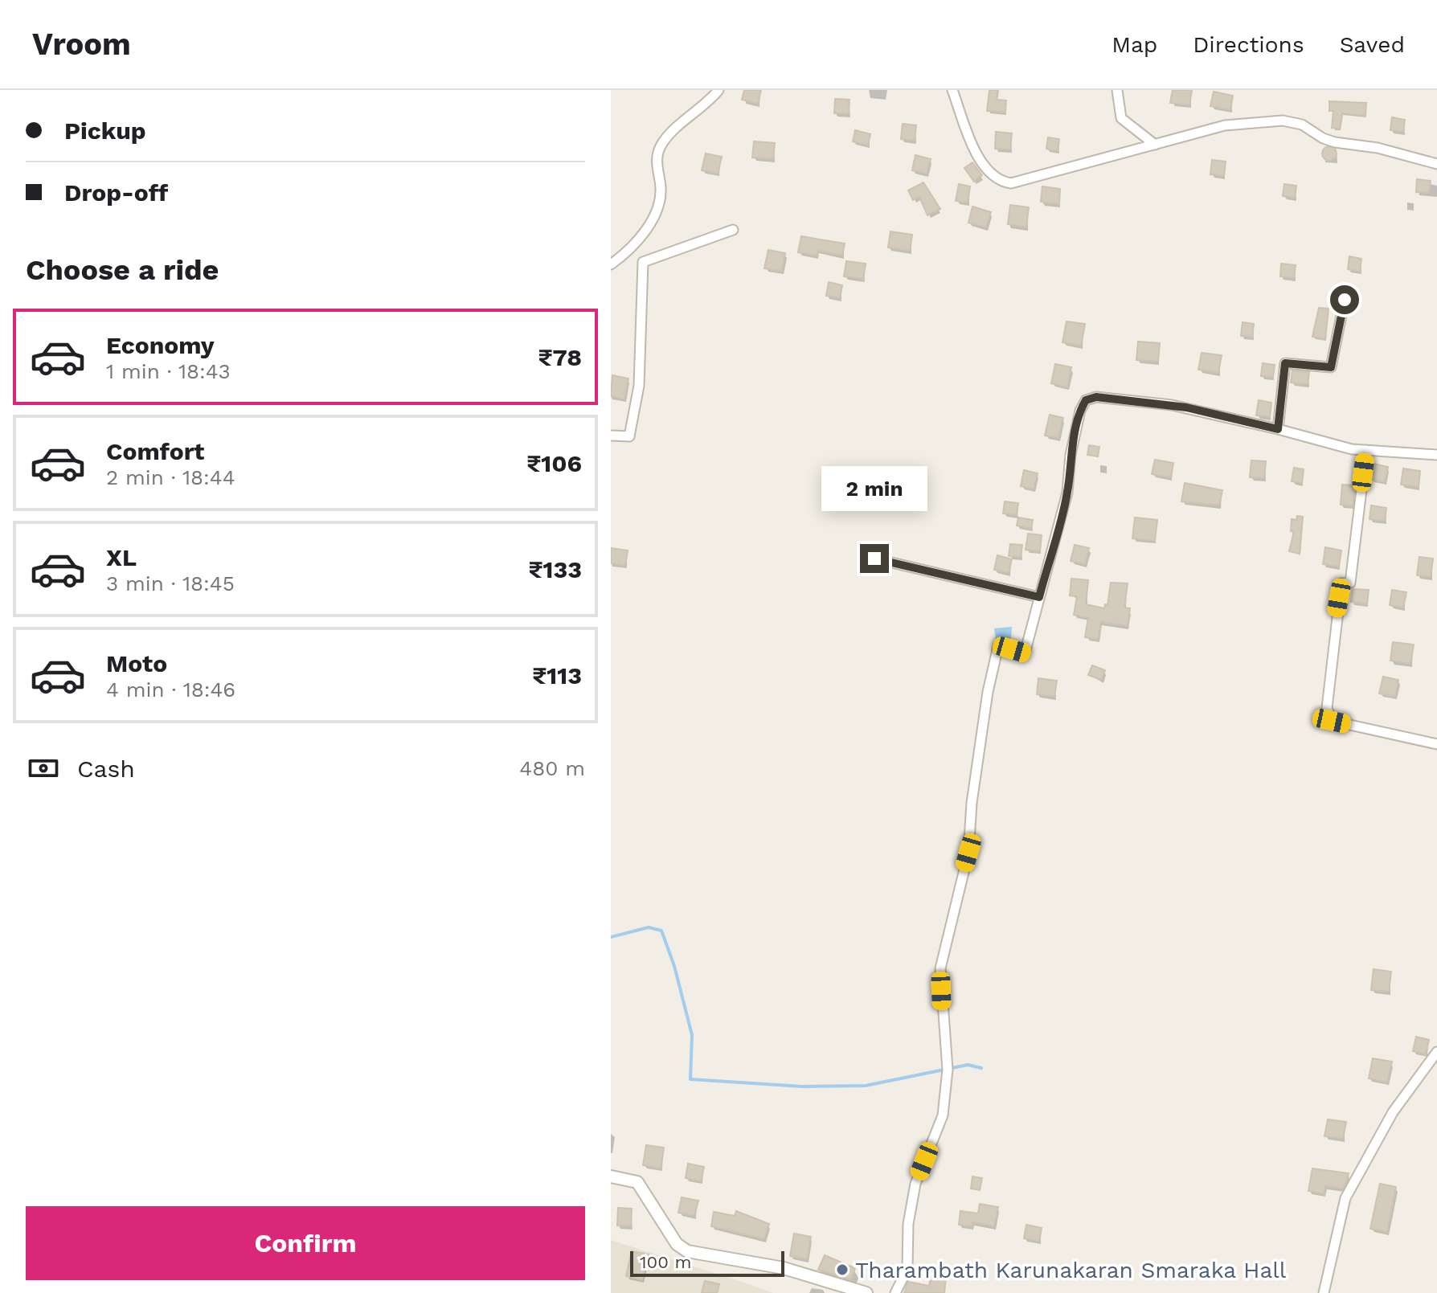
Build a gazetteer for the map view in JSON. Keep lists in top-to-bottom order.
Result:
{
  "places": ["Tharambath Karunakaran Smaraka Hall"],
  "scale_bar": "100 m",
  "page": {
    "header": "Vroom",
    "nav": ["Map", "Directions", "Saved"],
    "banner": ["Pickup", "Drop-off"],
    "heading": "Choose a ride",
    "list": [
      {
        "name": "Economy",
        "note": "1 min · 18:43",
        "value": "₹78"
      },
      {
        "name": "Comfort",
        "note": "2 min · 18:44",
        "value": "₹106"
      },
      {
        "name": "XL",
        "note": "3 min · 18:45",
        "value": "₹133"
      },
      {
        "name": "Moto",
        "note": "4 min · 18:46",
        "value": "₹113"
      }
    ],
    "bubble": "2 min",
    "pay": ["Cash", "480 m"],
    "buttons": "Confirm",
    "scale": "100 m"
  }
}
